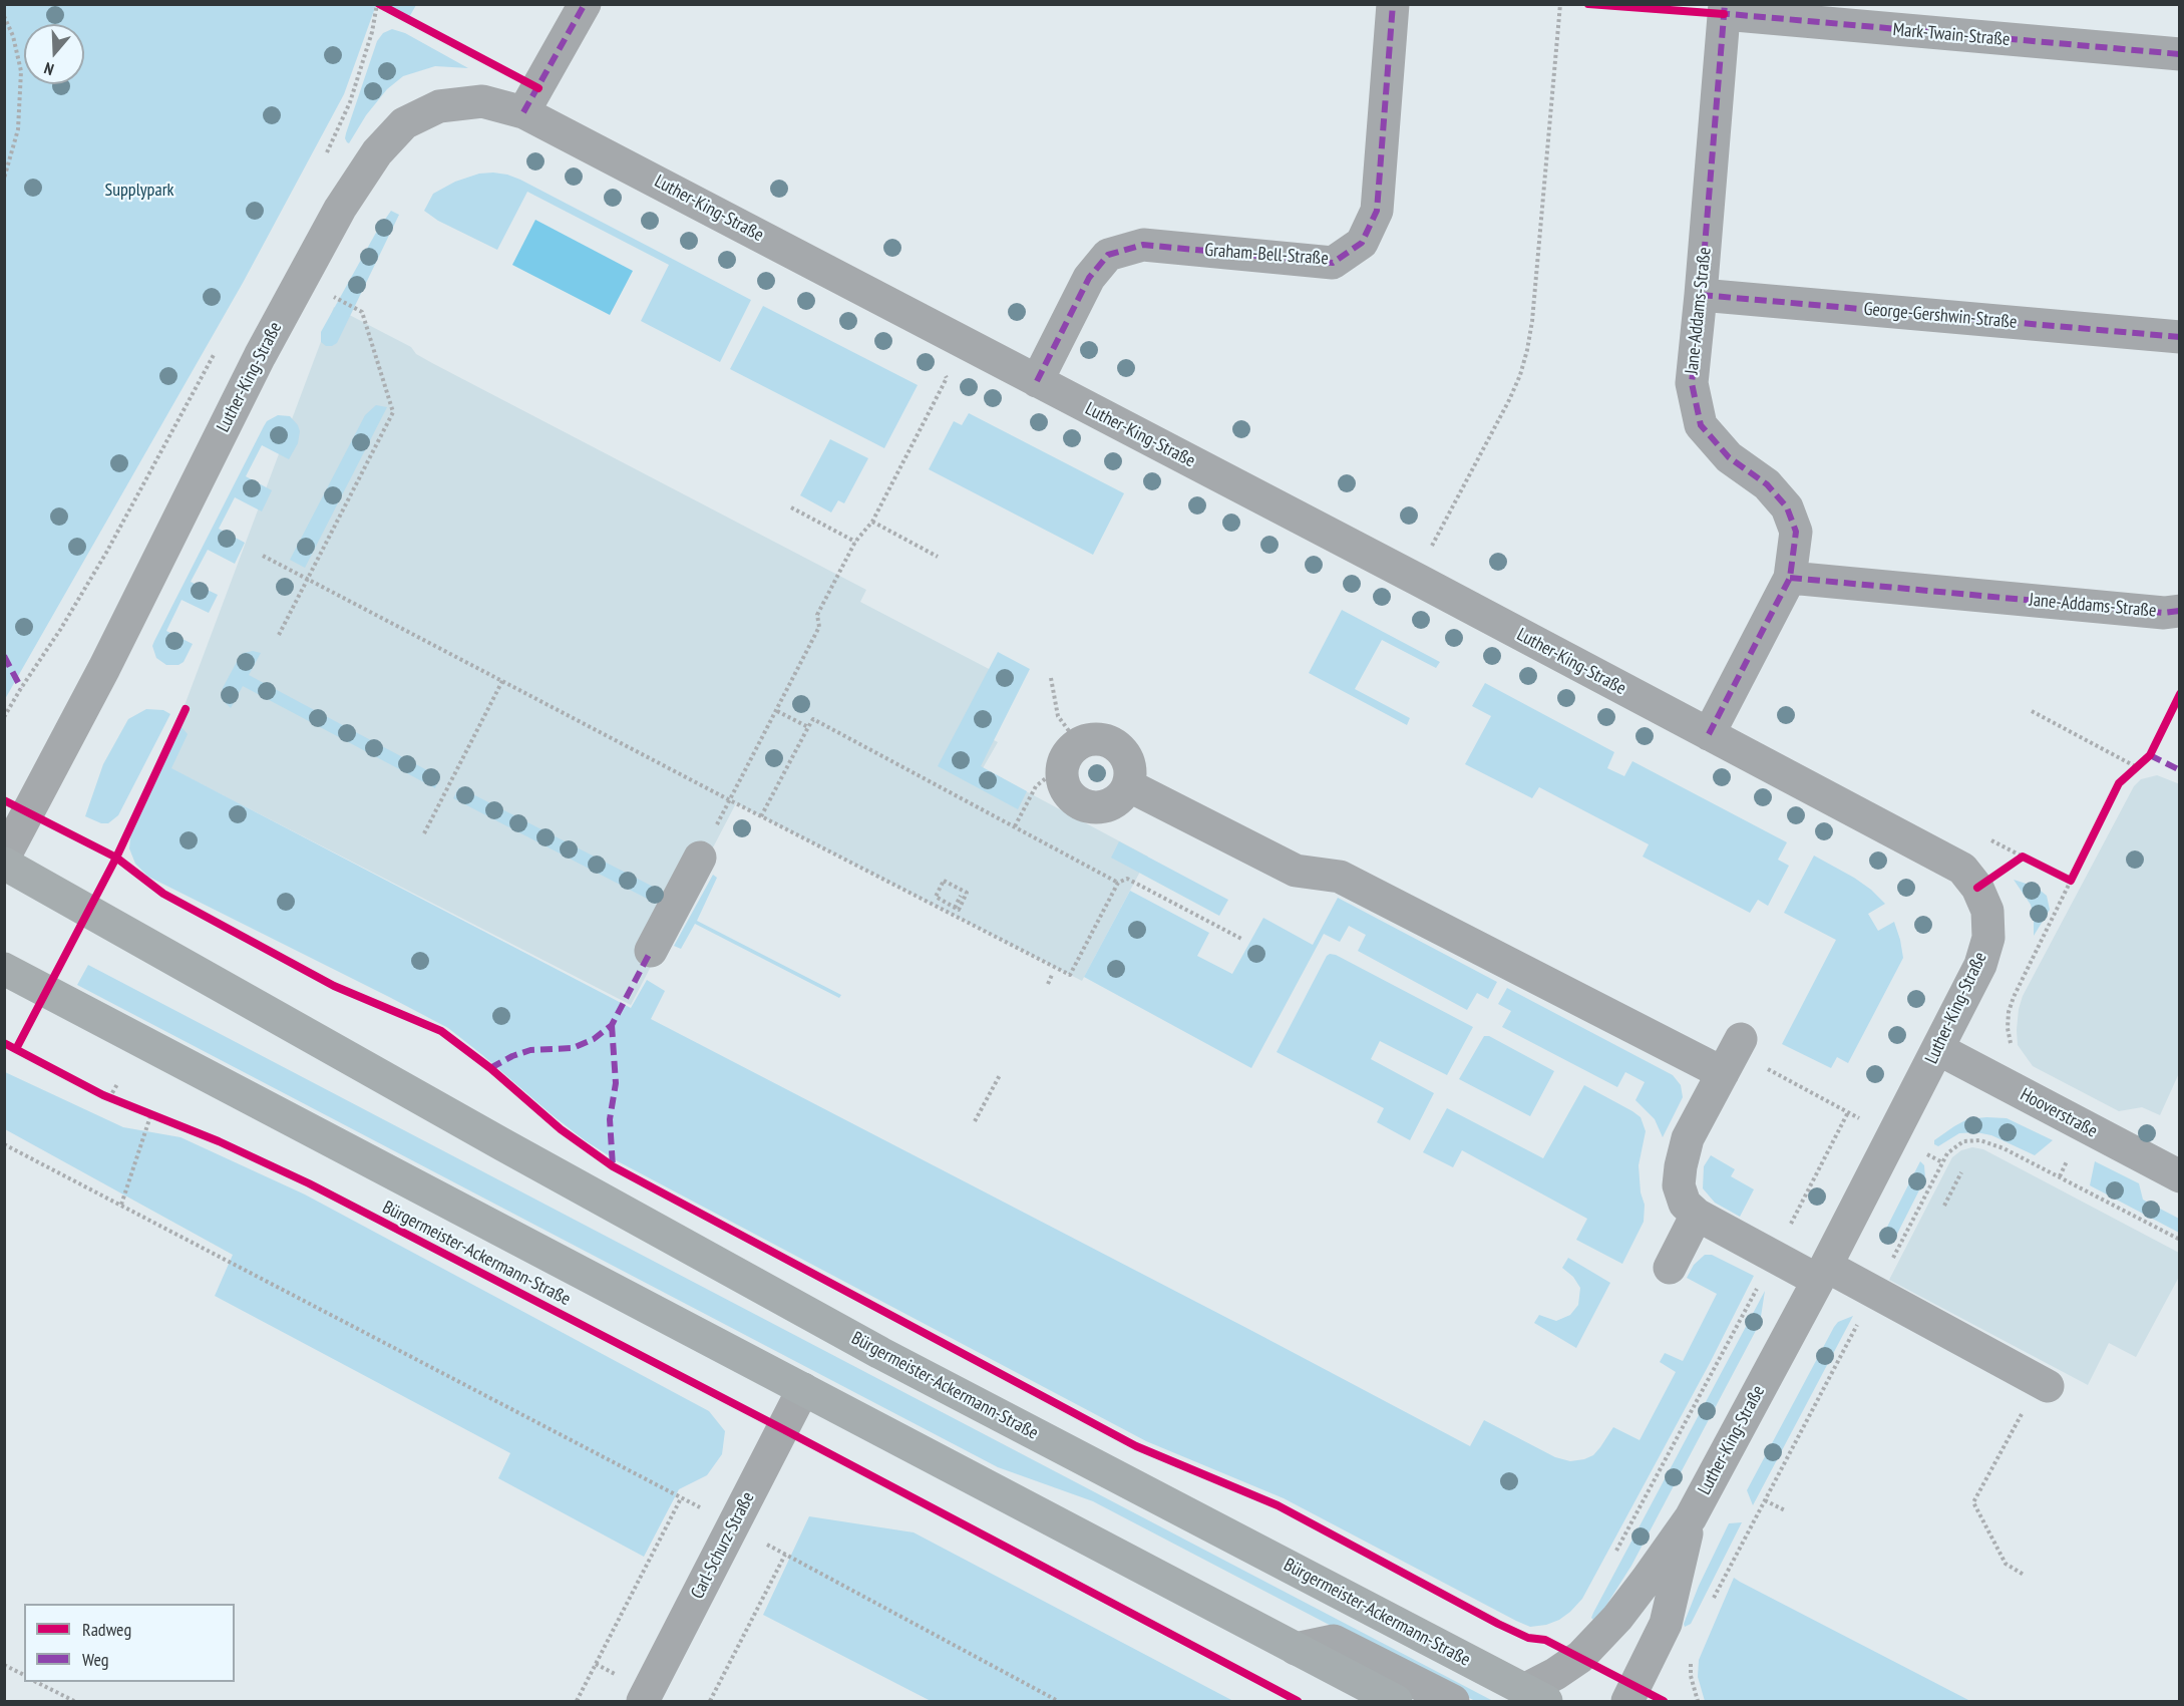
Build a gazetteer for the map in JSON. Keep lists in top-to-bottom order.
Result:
{
  "streets": {
    "main road": ["Bürgermeister-Ackermann-Straße"],
    "street": [
      "Mark-Twain-Straße",
      "Luther-King-Straße",
      "Graham-Bell-Straße",
      "Jane-Addams-Straße",
      "George-Gershwin-Straße",
      "Hooverstraße",
      "Carl-Schurz-Straße"
    ]
  },
  "crossings": [
    ["Mark-Twain-Straße", "Jane-Addams-Straße"],
    ["Luther-King-Straße", "Graham-Bell-Straße"],
    ["Luther-King-Straße", "Jane-Addams-Straße"],
    ["Luther-King-Straße", "Hooverstraße"],
    ["Luther-King-Straße", "Bürgermeister-Ackermann-Straße"],
    ["Jane-Addams-Straße", "George-Gershwin-Straße"],
    ["Bürgermeister-Ackermann-Straße", "Carl-Schurz-Straße"]
  ],
  "parks": ["Supplypark"],
  "legend": ["Radweg", "Weg"],
  "north": "bottom"
}
